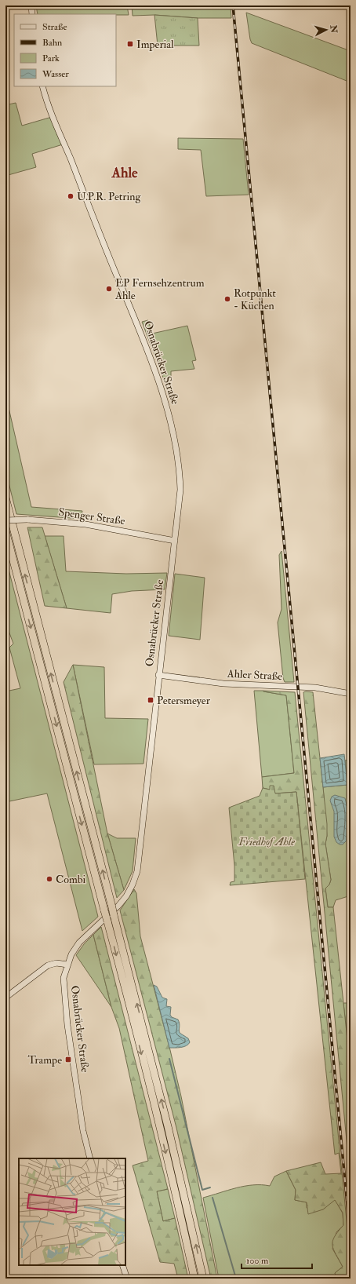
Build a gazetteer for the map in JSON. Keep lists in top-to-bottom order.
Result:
{
  "streets": {
    "main road": ["Osnabrücker Straße", "Spenger Straße", "Ahler Straße"]
  },
  "crossings": [
    ["Osnabrücker Straße", "Spenger Straße"],
    ["Osnabrücker Straße", "Ahler Straße"]
  ],
  "districts": ["Ahle"],
  "parks": ["Friedhof Ahle"],
  "places": {
    "transit": ["Imperial", "Petersmeyer", "Trampe"],
    "other": [
      "U.P.R. Petring",
      "EP Fernsehzentrum Ahle",
      "Rotpunkt - Küchen",
      "Combi"
    ]
  },
  "legend": [
    "Straße",
    "Bahn",
    "Park",
    "Wasser"
  ],
  "scale_bar": "100 m",
  "north": "right"
}
